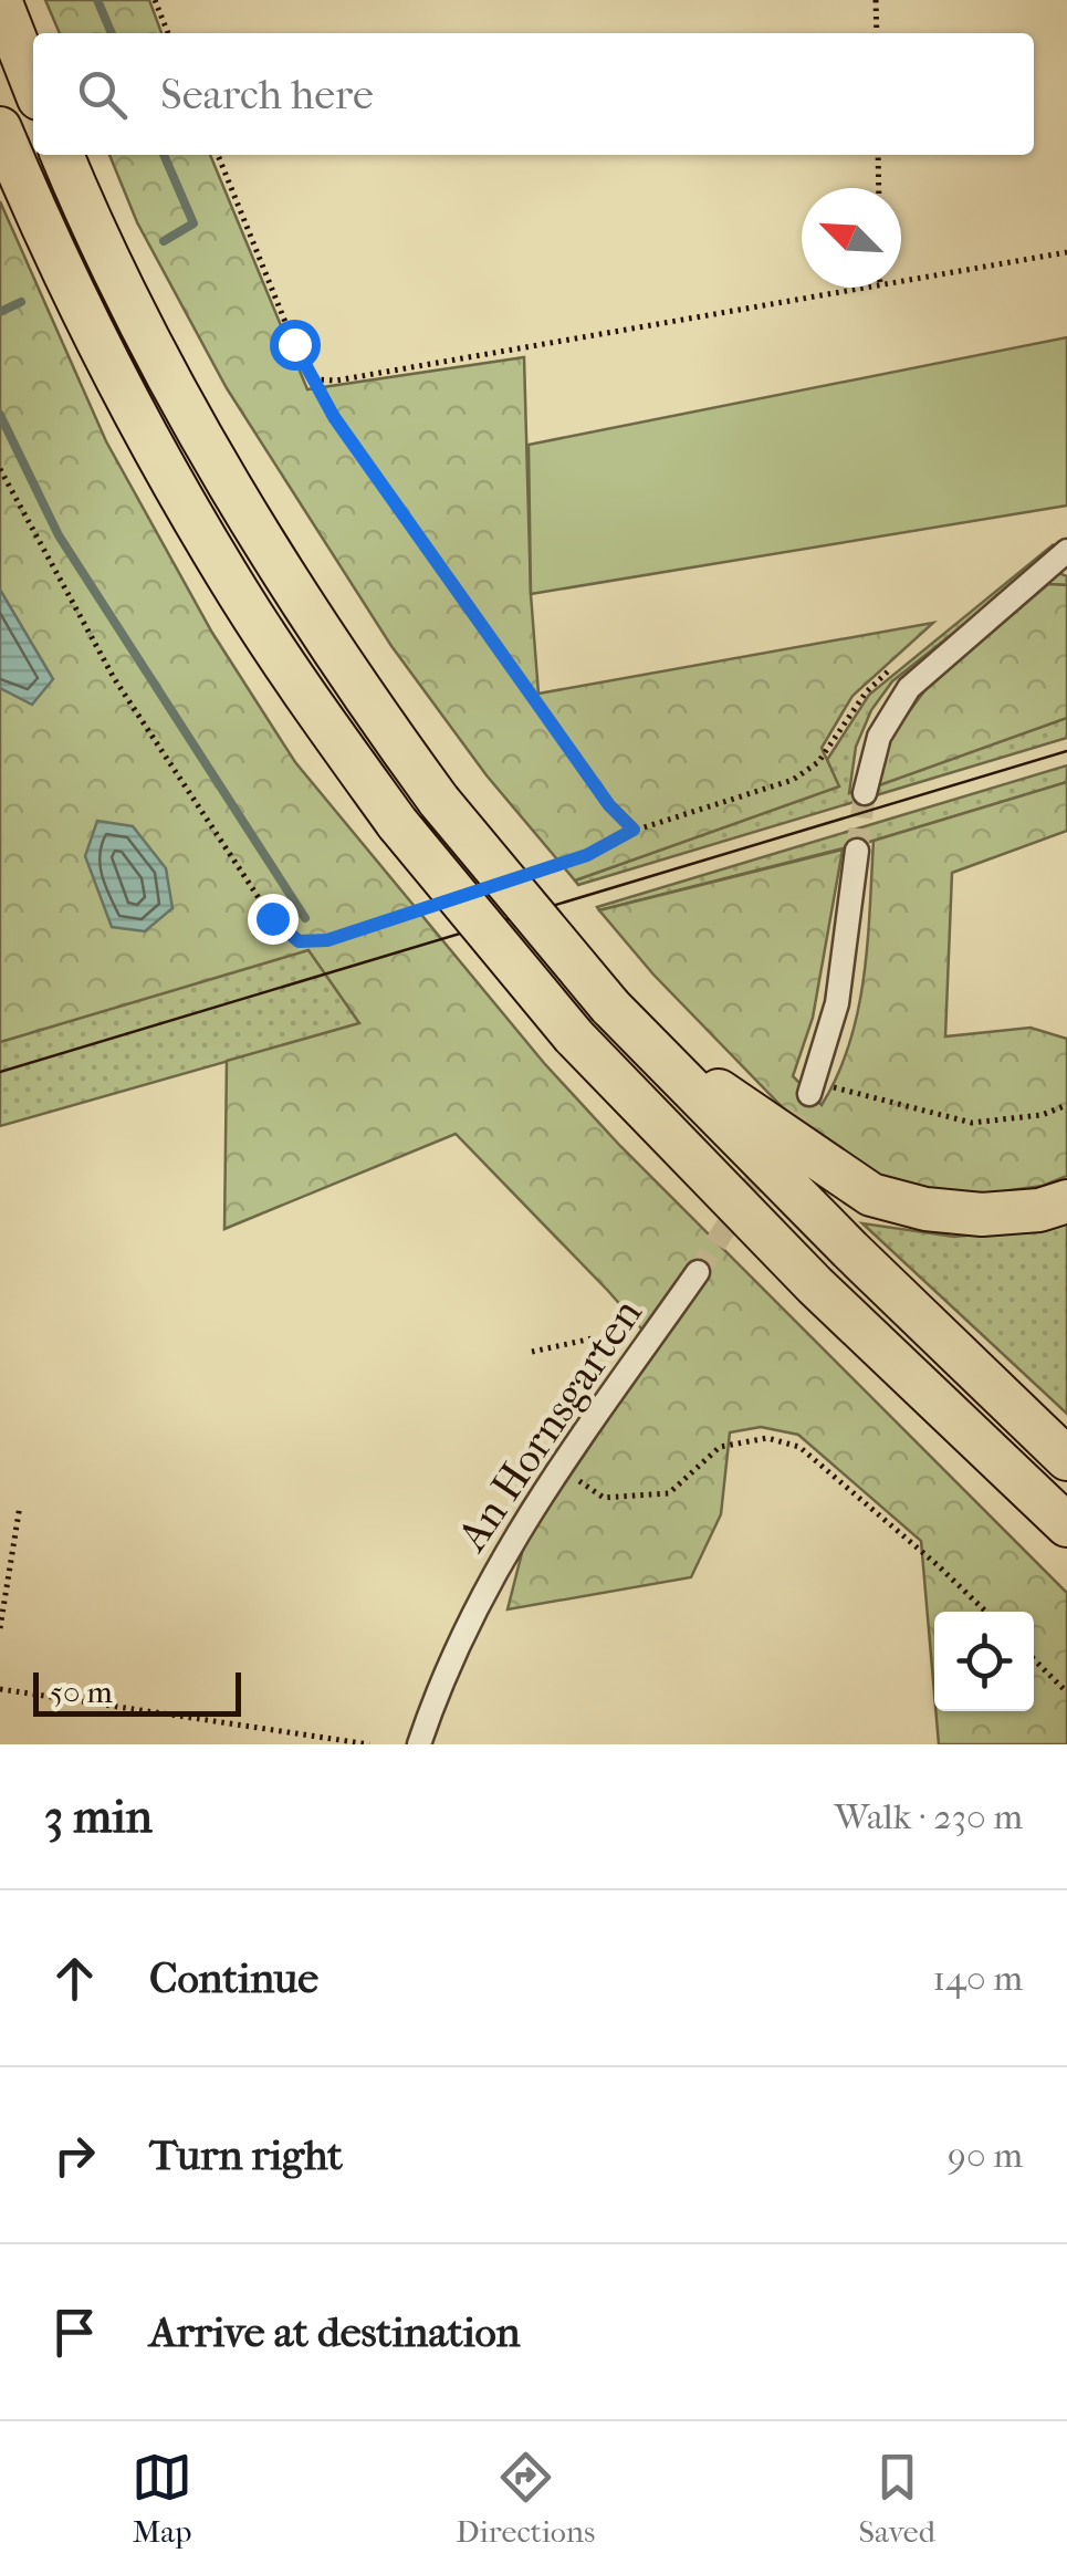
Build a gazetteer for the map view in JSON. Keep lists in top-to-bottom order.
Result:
{
  "streets": {
    "street": ["An Hornsgarten"]
  },
  "scale_bar": "50 m",
  "north": "top left",
  "page": {
    "search": "Search here",
    "scale": "50 m",
    "heading": ["3 min", "Walk · 230 m"],
    "list": [
      ["Continue", "140 m"],
      ["Turn right", "90 m"],
      "Arrive at destination"
    ],
    "nav": ["Map", "Directions", "Saved"]
  }
}
